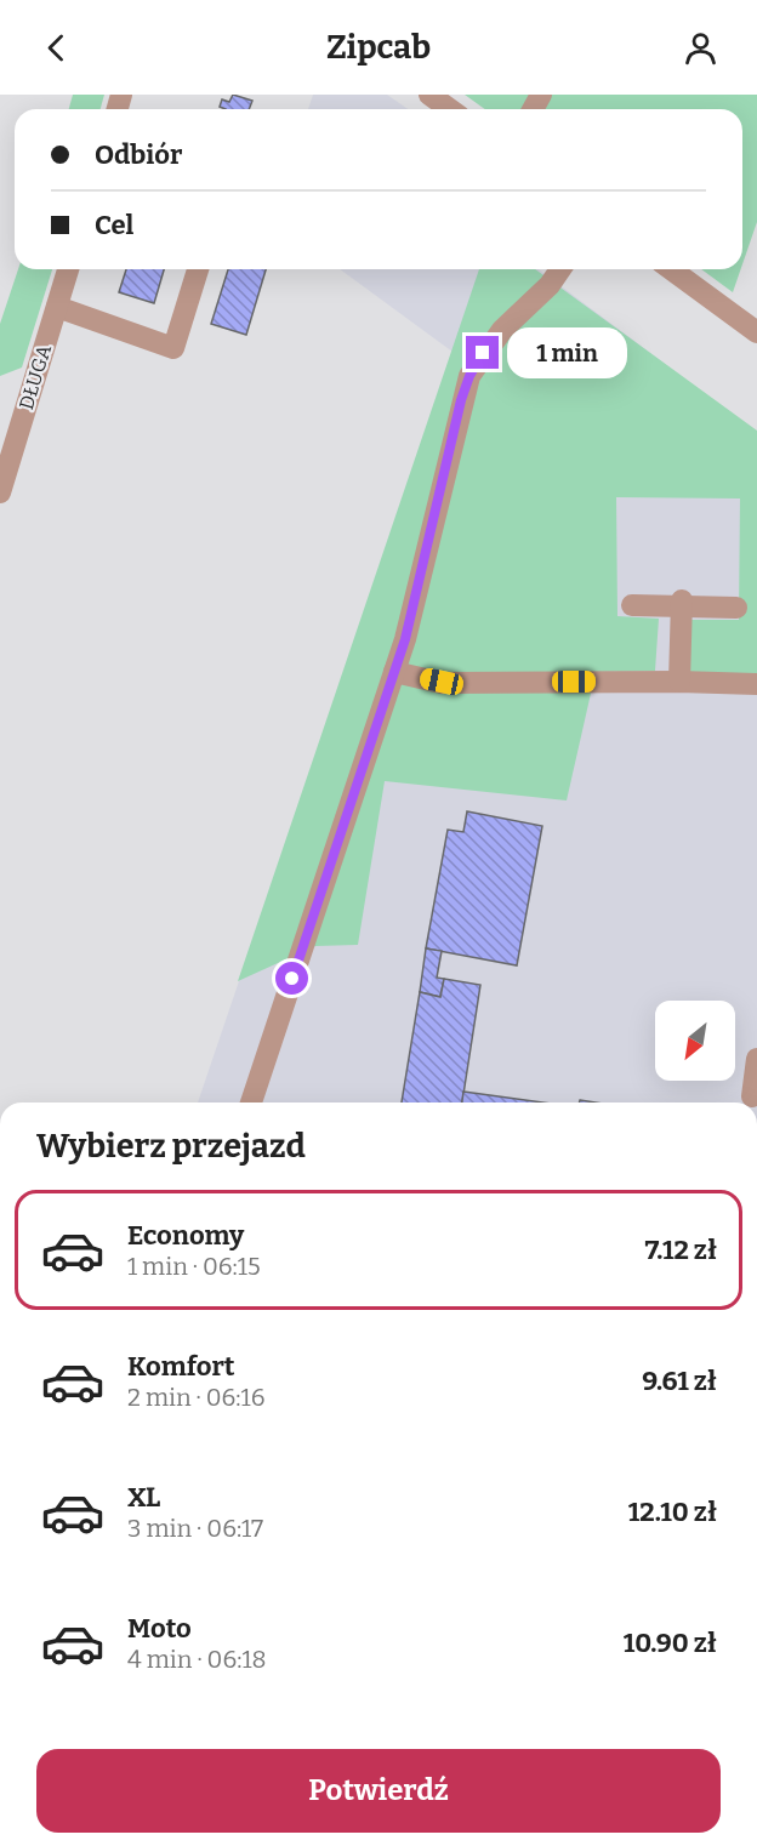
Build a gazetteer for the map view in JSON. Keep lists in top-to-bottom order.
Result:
{
  "streets": {
    "street": ["DŁUGA"]
  },
  "north": "bottom left",
  "page": {
    "header": "Zipcab",
    "banner": ["Odbiór", "Cel"],
    "bubble": "1 min",
    "heading": "Wybierz przejazd",
    "list": [
      {
        "name": "Economy",
        "note": "1 min · 06:15",
        "value": "7.12 zł"
      },
      {
        "name": "Komfort",
        "note": "2 min · 06:16",
        "value": "9.61 zł"
      },
      {
        "name": "XL",
        "note": "3 min · 06:17",
        "value": "12.10 zł"
      },
      {
        "name": "Moto",
        "note": "4 min · 06:18",
        "value": "10.90 zł"
      }
    ],
    "buttons": "Potwierdź"
  }
}
